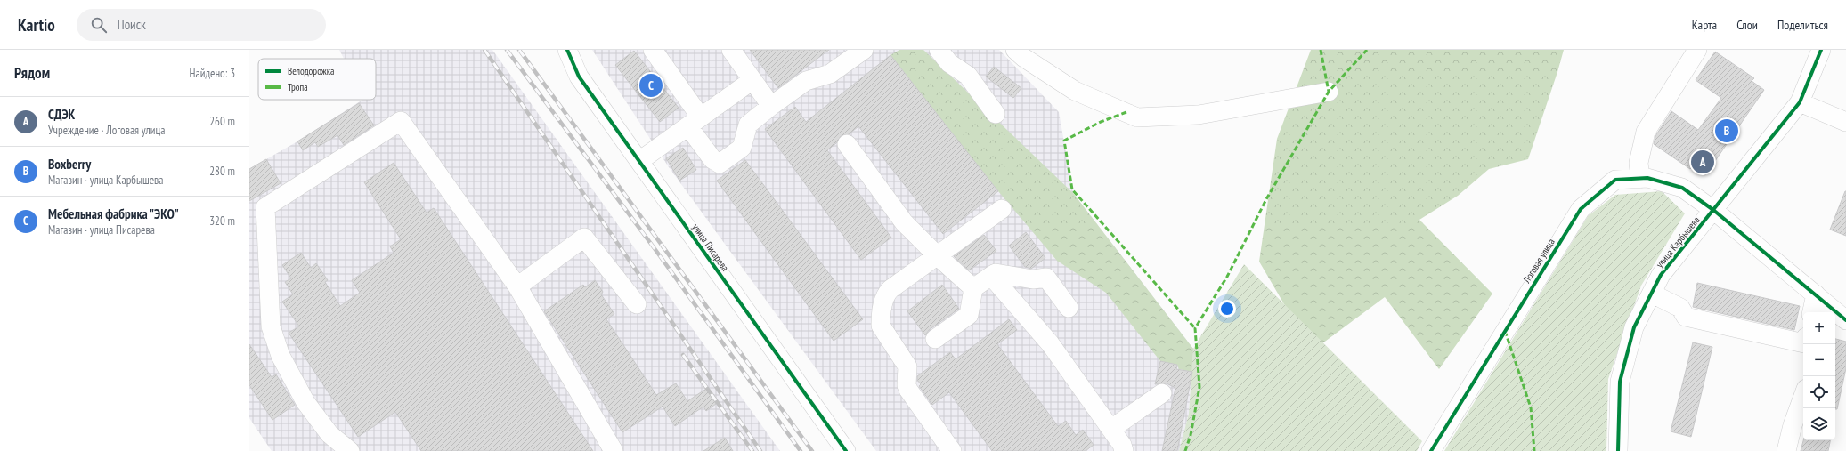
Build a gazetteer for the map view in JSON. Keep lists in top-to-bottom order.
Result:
{
  "streets": {
    "street": ["улица Карбышева", "улица Писарева", "Логовая улица"]
  },
  "crossings": [
    ["улица Карбышева", "Логовая улица"]
  ],
  "legend": ["Велодорожка", "Тропа"],
  "page": {
    "header": "Kartio",
    "search": "Поиск",
    "nav": ["Карта", "Слои", "Поделиться"],
    "heading": ["Рядом", "Найдено: 3"],
    "pins": ["C", "B", "A"],
    "list": [
      {
        "mark": "A",
        "name": "СДЭК",
        "note": "Учреждение · Логовая улица",
        "value": "260 m"
      },
      {
        "mark": "B",
        "name": "Boxberry",
        "note": "Магазин · улица Карбышева",
        "value": "280 m"
      },
      {
        "mark": "C",
        "name": "Мебельная фабрика \"ЭКО\"",
        "note": "Магазин · улица Писарева",
        "value": "320 m"
      }
    ],
    "map_buttons": ["+", "−"]
  }
}
